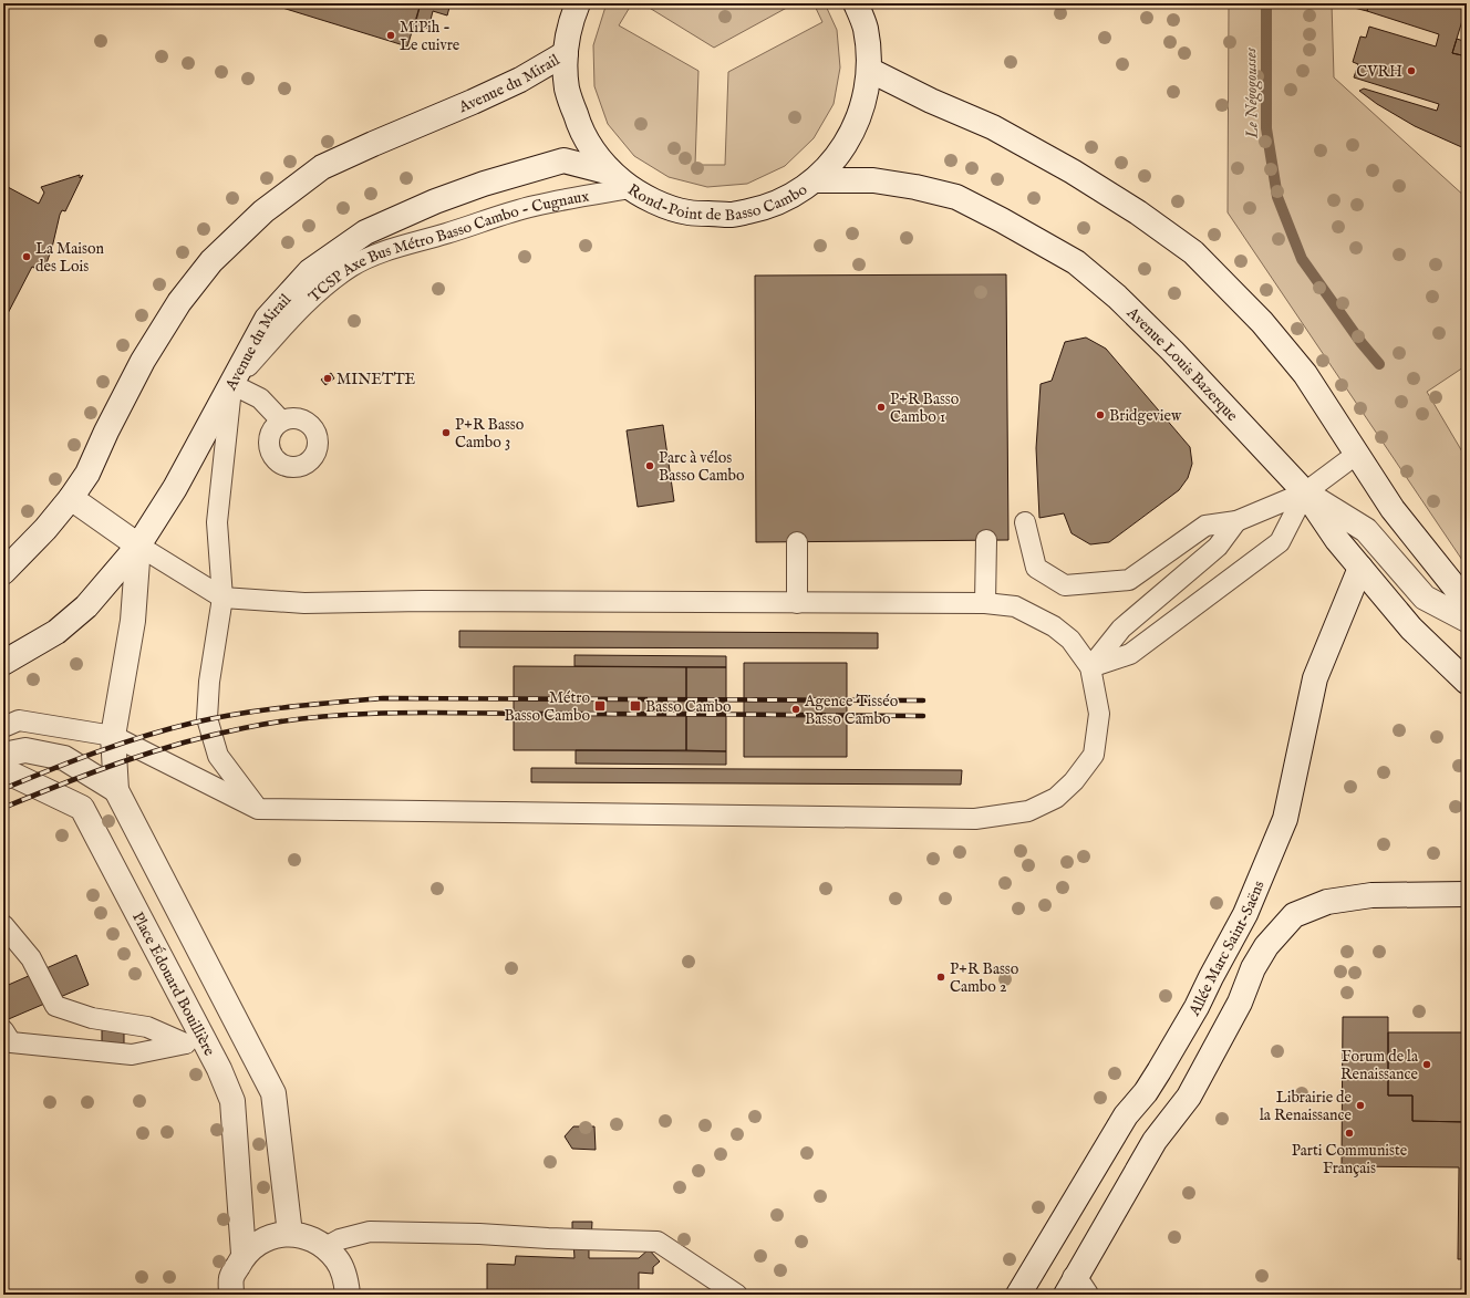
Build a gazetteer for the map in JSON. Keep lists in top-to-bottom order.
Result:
{
  "streets": {
    "main road": [
      "Avenue du Mirail",
      "Rond-Point de Basso Cambo",
      "Avenue Louis Bazerque",
      "Allée Marc Saint-Saëns",
      "Place Édouard Bouillière"
    ],
    "lane": ["TCSP Axe Bus Métro Basso Cambo - Cugnaux"]
  },
  "crossings": [
    ["Avenue du Mirail", "Rond-Point de Basso Cambo"],
    ["Avenue du Mirail", "TCSP Axe Bus Métro Basso Cambo - Cugnaux"],
    ["Rond-Point de Basso Cambo", "TCSP Axe Bus Métro Basso Cambo - Cugnaux"],
    ["Rond-Point de Basso Cambo", "Avenue Louis Bazerque"],
    ["Avenue Louis Bazerque", "Allée Marc Saint-Saëns"]
  ],
  "water": ["Le Négogousses"],
  "places": {
    "other": [
      "MiPih - Le cuivre",
      "CVRH",
      "La Maison des Lois",
      "MINETTE",
      "P+R Basso Cambo 1",
      "Bridgeview",
      "P+R Basso Cambo 3",
      "Parc à vélos Basso Cambo",
      "Agence Tisséo Basso Cambo",
      "P+R Basso Cambo 2",
      "Forum de la Renaissance",
      "Librairie de la Renaissance",
      "Parti Communiste Français"
    ],
    "transit": ["Métro Basso Cambo", "Basso Cambo"]
  }
}
